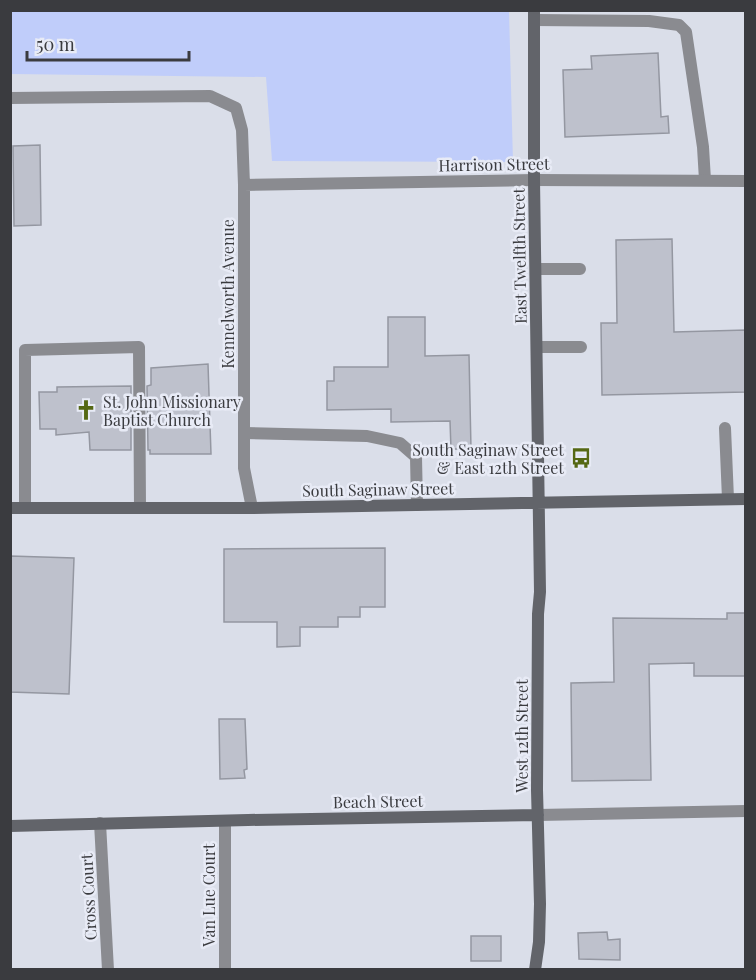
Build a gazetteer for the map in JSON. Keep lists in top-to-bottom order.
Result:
{
  "streets": {
    "street": [
      "Harrison Street",
      "East Twelfth Street",
      "Kennelworth Avenue",
      "South Saginaw Street",
      "West 12th Street",
      "Beach Street",
      "Van Lue Court",
      "Cross Court"
    ]
  },
  "crossings": [
    ["Harrison Street", "East Twelfth Street"],
    ["Harrison Street", "Kennelworth Avenue"],
    ["East Twelfth Street", "South Saginaw Street"],
    ["East Twelfth Street", "West 12th Street"],
    ["Kennelworth Avenue", "South Saginaw Street"],
    ["South Saginaw Street", "West 12th Street"],
    ["West 12th Street", "Beach Street"],
    ["Beach Street", "Van Lue Court"],
    ["Beach Street", "Cross Court"]
  ],
  "places": {
    "church": ["St. John Missionary Baptist Church"],
    "bus stop": ["South Saginaw Street & East 12th Street"]
  },
  "scale_bar": "50 m"
}
